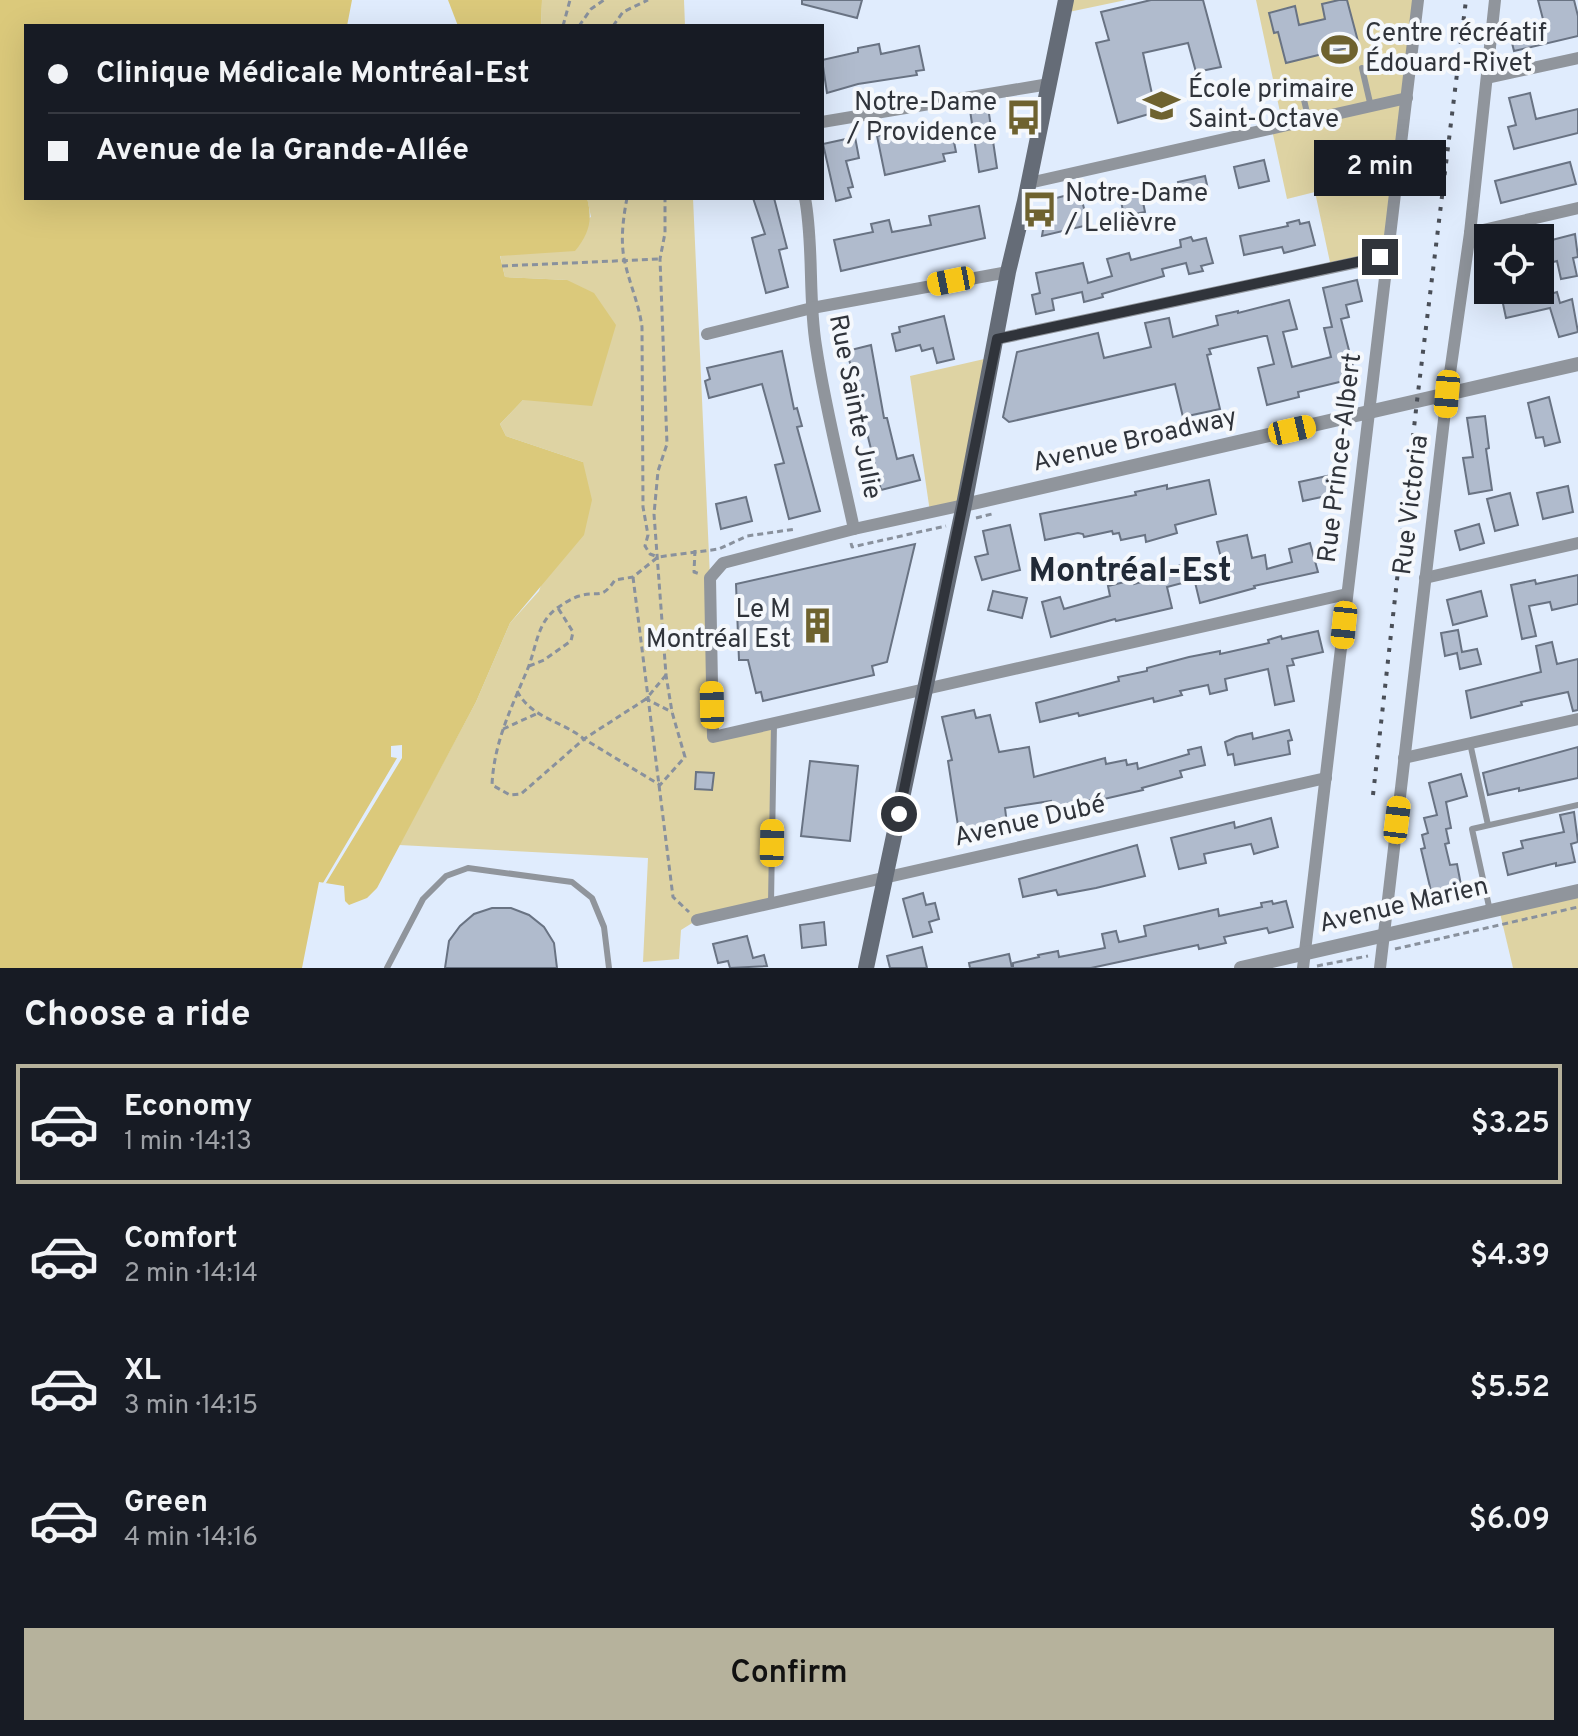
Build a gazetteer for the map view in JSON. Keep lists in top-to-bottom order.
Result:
{
  "streets": {
    "street": [
      "Rue Sainte Julie",
      "Avenue Broadway",
      "Rue Prince-Albert",
      "Rue Victoria",
      "Avenue Dubé",
      "Avenue Marien"
    ]
  },
  "crossings": [
    ["Rue Sainte Julie", "Avenue Broadway"],
    ["Avenue Broadway", "Rue Prince-Albert"],
    ["Avenue Broadway", "Rue Victoria"],
    ["Rue Prince-Albert", "Avenue Dubé"],
    ["Rue Prince-Albert", "Avenue Marien"],
    ["Rue Victoria", "Avenue Marien"]
  ],
  "districts": ["Montréal-Est"],
  "places": {
    "sports": ["Centre récréatif Édouard-Rivet"],
    "school or university": ["École primaire Saint-Octave"],
    "bus stop": ["Notre-Dame / Providence", "Notre-Dame / Lelièvre"],
    "building": ["Le M Montréal Est"]
  },
  "page": {
    "banner": ["Clinique Médicale Montréal-Est", "Avenue de la Grande-Allée"],
    "bubble": "2 min",
    "heading": "Choose a ride",
    "list": [
      {
        "name": "Economy",
        "note": "1 min · 14:13",
        "value": "$3.25"
      },
      {
        "name": "Comfort",
        "note": "2 min · 14:14",
        "value": "$4.39"
      },
      {
        "name": "XL",
        "note": "3 min · 14:15",
        "value": "$5.52"
      },
      {
        "name": "Green",
        "note": "4 min · 14:16",
        "value": "$6.09"
      }
    ],
    "buttons": "Confirm"
  }
}
